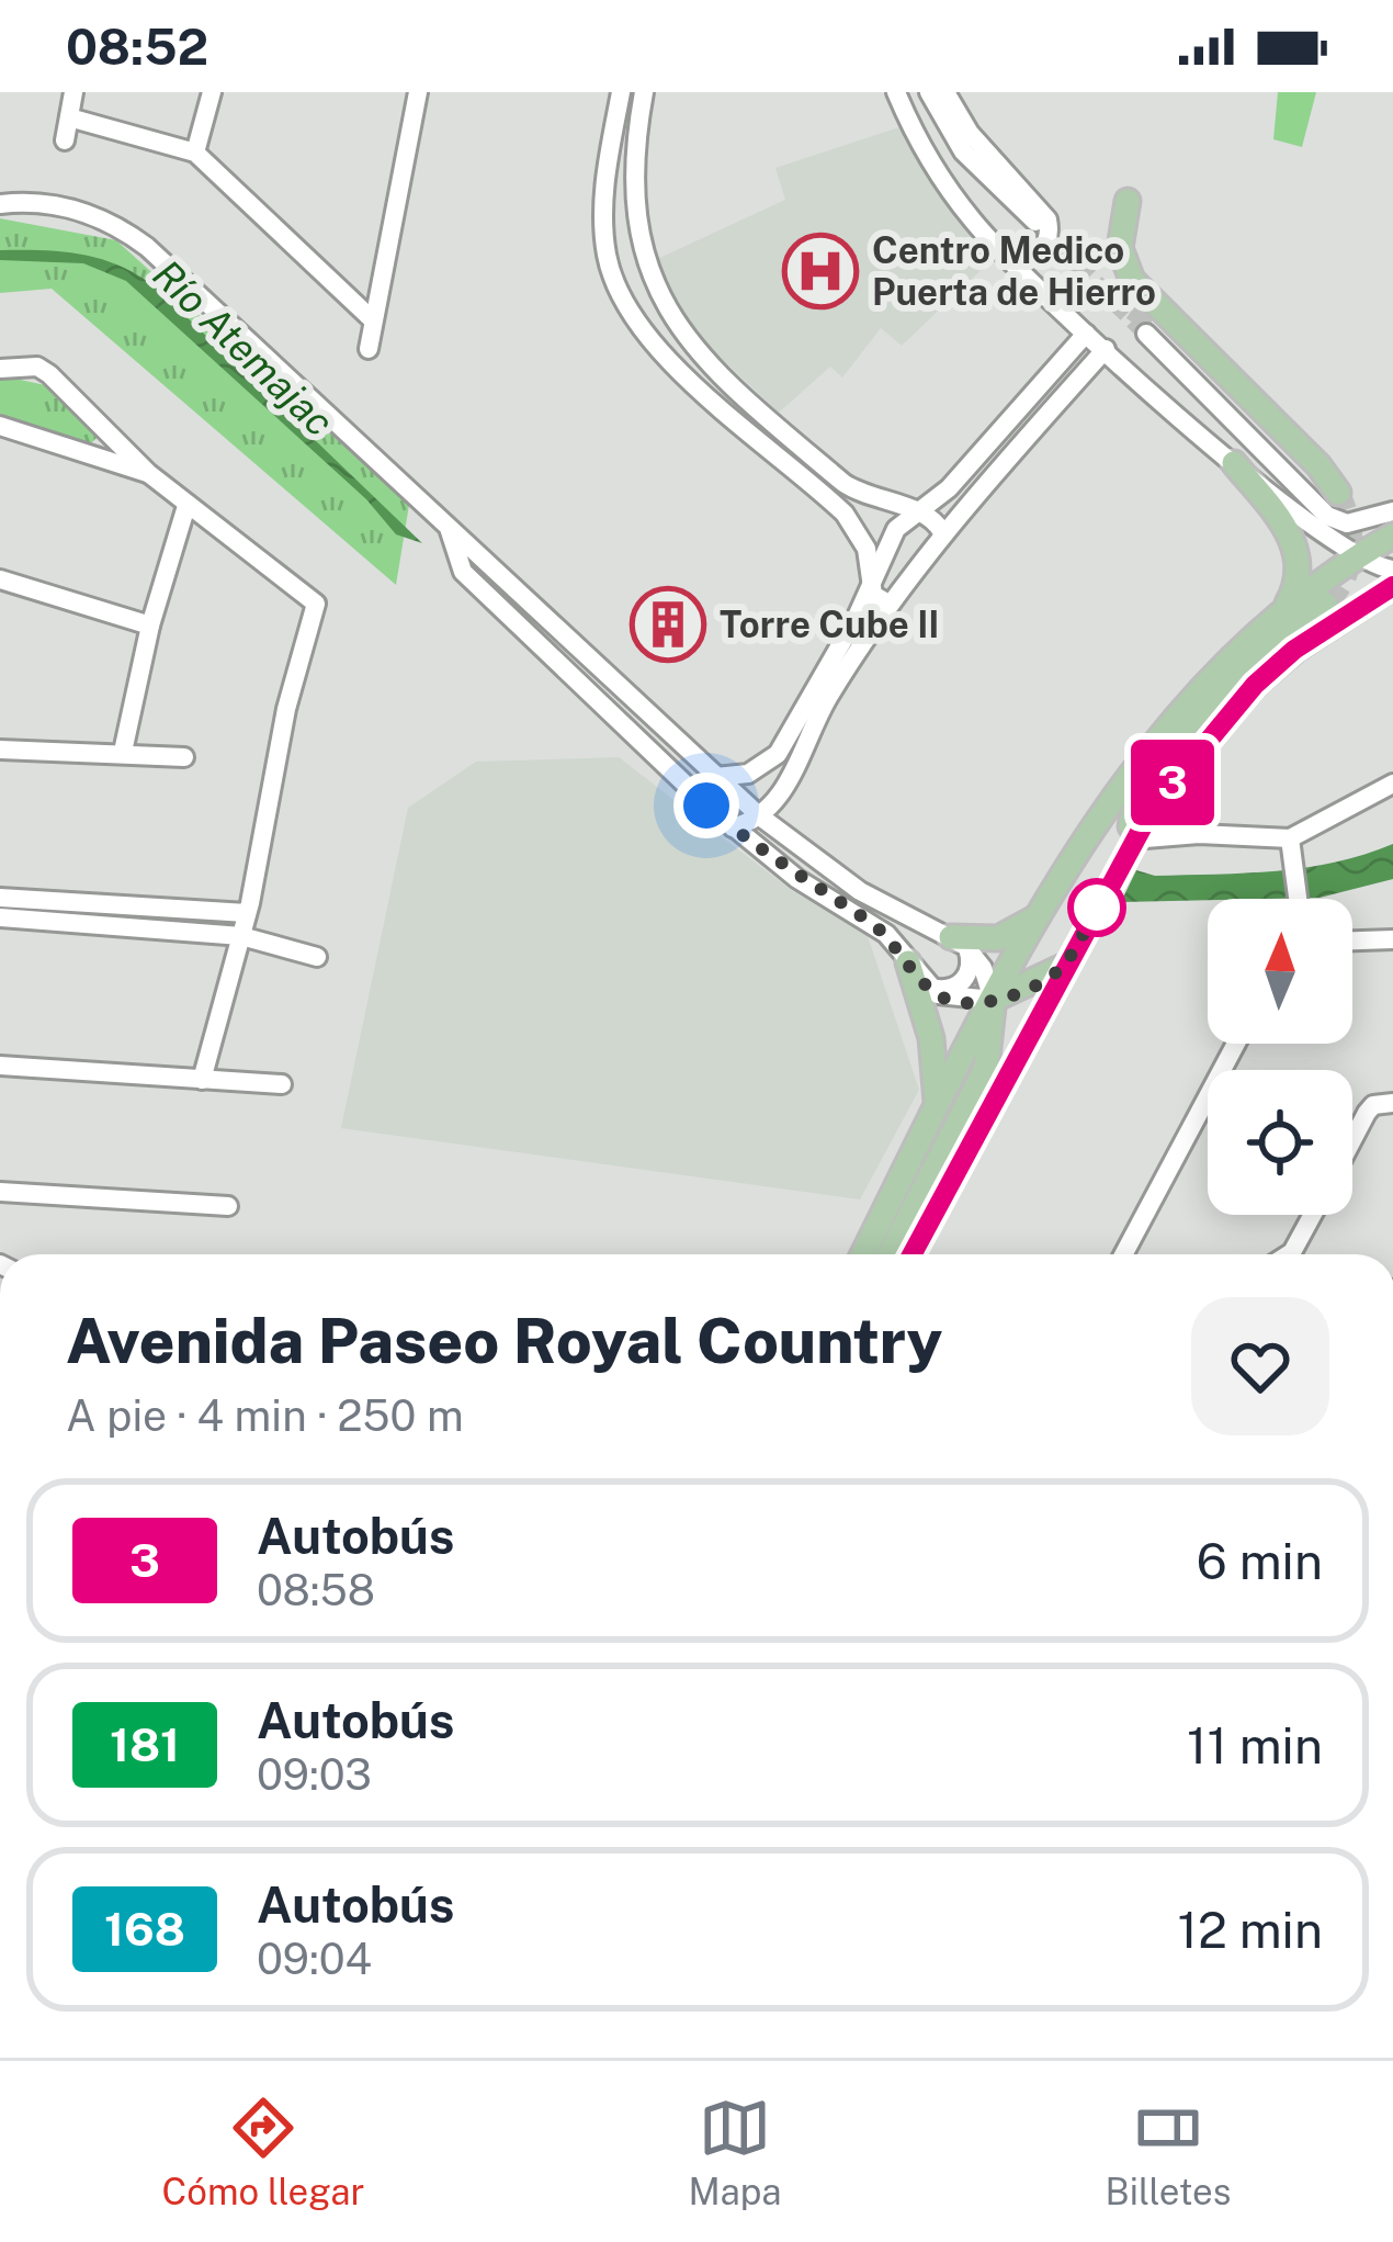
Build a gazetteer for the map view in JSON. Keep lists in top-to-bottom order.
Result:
{
  "water": ["Río Atemajac"],
  "places": {
    "hospital": ["Centro Medico Puerta de Hierro"],
    "building": ["Torre Cube II"]
  },
  "lines": ["bus line 3"],
  "north": "top",
  "page": {
    "status": "08:52",
    "on_map": "3",
    "heading": ["Avenida Paseo Royal Country", "A pie · 4 min · 250 m"],
    "list": [
      {
        "mark": "3",
        "name": "Autobús",
        "note": "08:58",
        "value": "6 min"
      },
      {
        "mark": "181",
        "name": "Autobús",
        "note": "09:03",
        "value": "11 min"
      },
      {
        "mark": "168",
        "name": "Autobús",
        "note": "09:04",
        "value": "12 min"
      }
    ],
    "tabs": ["Cómo llegar", "Mapa", "Billetes"]
  }
}
